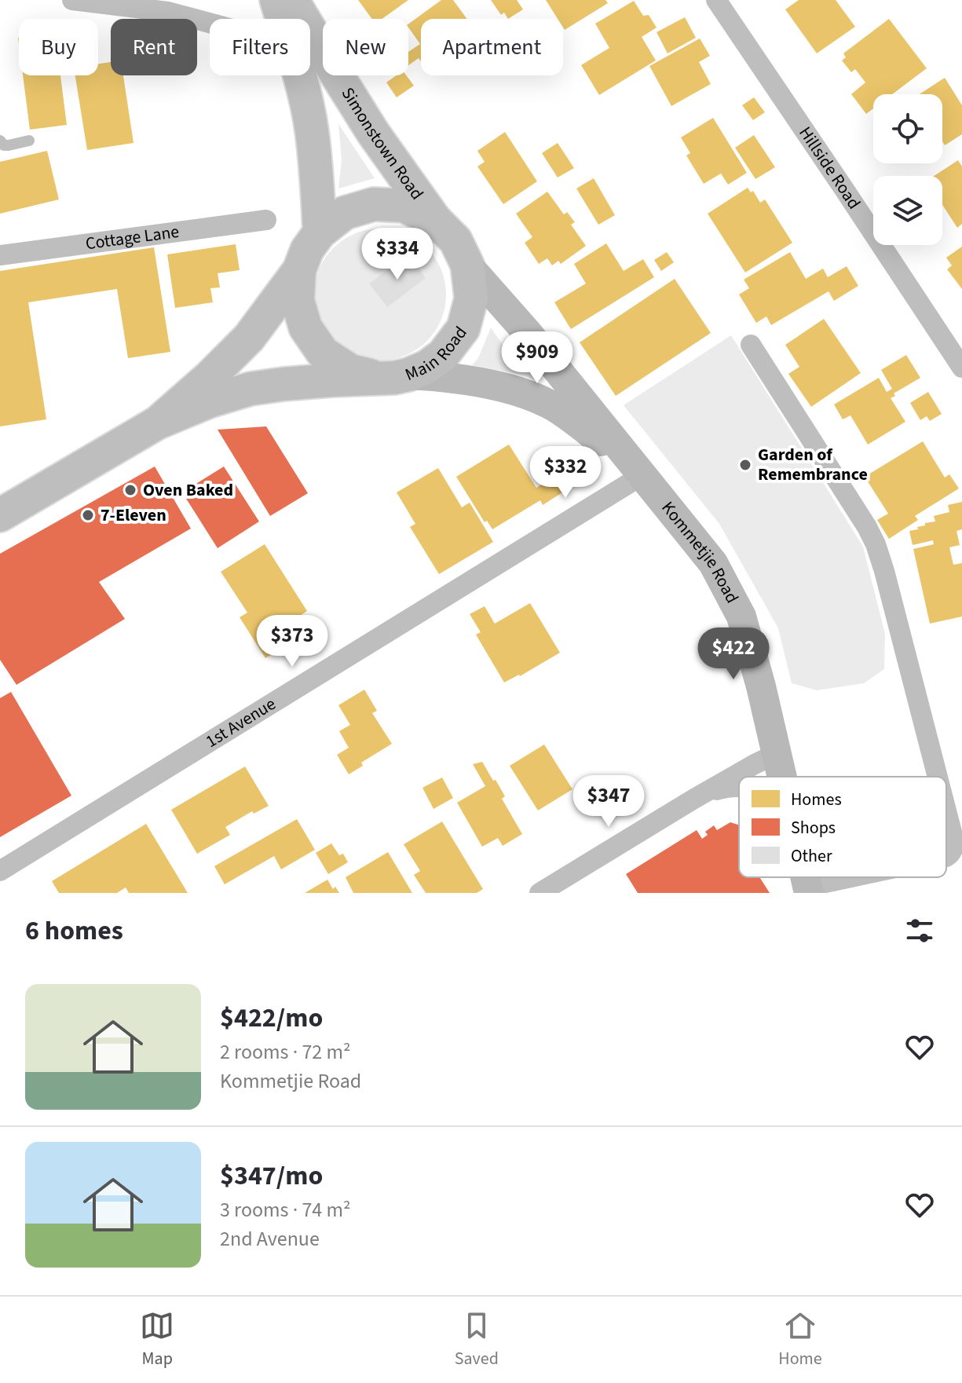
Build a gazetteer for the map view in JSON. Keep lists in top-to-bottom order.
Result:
{
  "streets": {
    "main road": ["Simonstown Road", "Main Road", "Kommetjie Road"],
    "street": ["Hillside Road", "Cottage Lane", "1st Avenue"]
  },
  "crossings": [
    ["Simonstown Road", "Main Road"],
    ["Simonstown Road", "Kommetjie Road"],
    ["Main Road", "Kommetjie Road"],
    ["Kommetjie Road", "1st Avenue"]
  ],
  "places": ["Garden of Remembrance", "Oven Baked", "7-Eleven"],
  "legend": ["Homes", "Shops", "Other"],
  "page": {
    "chip": [
      "Buy",
      "Rent",
      "Filters",
      "New",
      "Apartment"
    ],
    "price": [
      "$334",
      "$909",
      "$332",
      "$373",
      "$422",
      "$347"
    ],
    "heading": "6 homes",
    "list": [
      {
        "name": "$422/mo",
        "note": "2 rooms · 72 m² · Kommetjie Road"
      },
      {
        "name": "$347/mo",
        "note": "3 rooms · 74 m² · 2nd Avenue"
      }
    ],
    "tabs": ["Map", "Saved", "Home"]
  }
}
